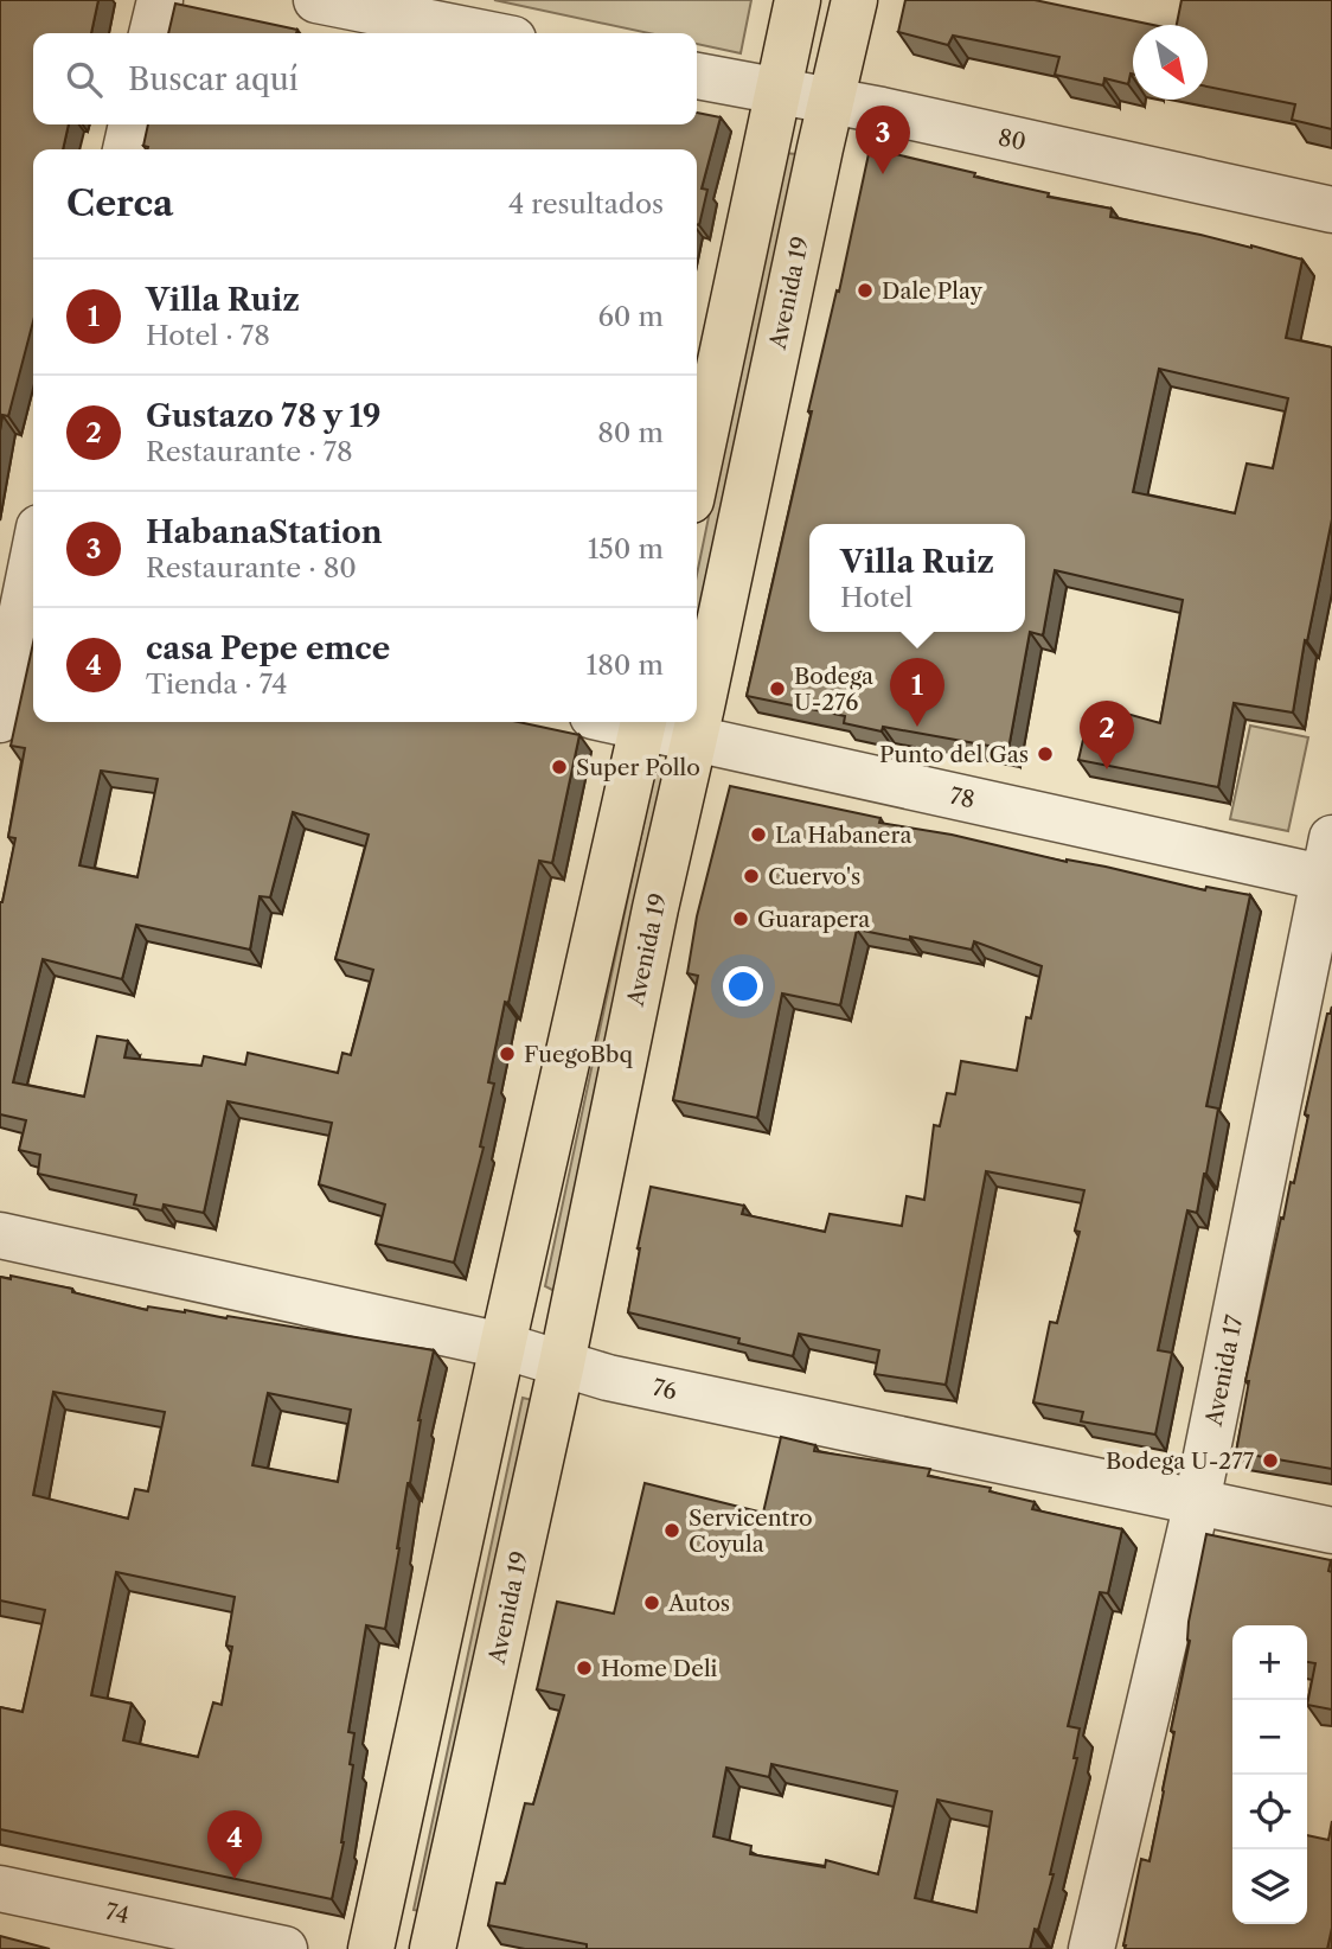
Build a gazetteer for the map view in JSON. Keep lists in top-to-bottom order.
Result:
{
  "streets": {
    "main road": ["Avenida 19"],
    "street": [
      "80",
      "78",
      "Avenida 17",
      "76",
      "74"
    ]
  },
  "crossings": [
    ["80", "Avenida 19"],
    ["Avenida 19", "78"],
    ["Avenida 19", "76"],
    ["78", "Avenida 17"],
    ["Avenida 17", "76"]
  ],
  "places": [
    "Dale Play",
    "Bodega U-276",
    "Punto del Gas",
    "Super Pollo",
    "La Habanera",
    "Cuervo's",
    "Guarapera",
    "FuegoBbq",
    "Bodega U-277",
    "Servicentro Coyula",
    "Autos",
    "Home Deli"
  ],
  "north": "bottom right",
  "page": {
    "search": "Buscar aquí",
    "pins": [
      "3",
      "1",
      "2",
      "4"
    ],
    "heading": ["Cerca", "4 resultados"],
    "list": [
      {
        "mark": "1",
        "name": "Villa Ruiz",
        "note": "Hotel · 78",
        "value": "60 m"
      },
      {
        "mark": "2",
        "name": "Gustazo 78 y 19",
        "note": "Restaurante · 78",
        "value": "80 m"
      },
      {
        "mark": "3",
        "name": "HabanaStation",
        "note": "Restaurante · 80",
        "value": "150 m"
      },
      {
        "mark": "4",
        "name": "casa Pepe emce",
        "note": "Tienda · 74",
        "value": "180 m"
      }
    ],
    "popup": ["Villa Ruiz", "Hotel"],
    "map_buttons": ["+", "−"]
  }
}
